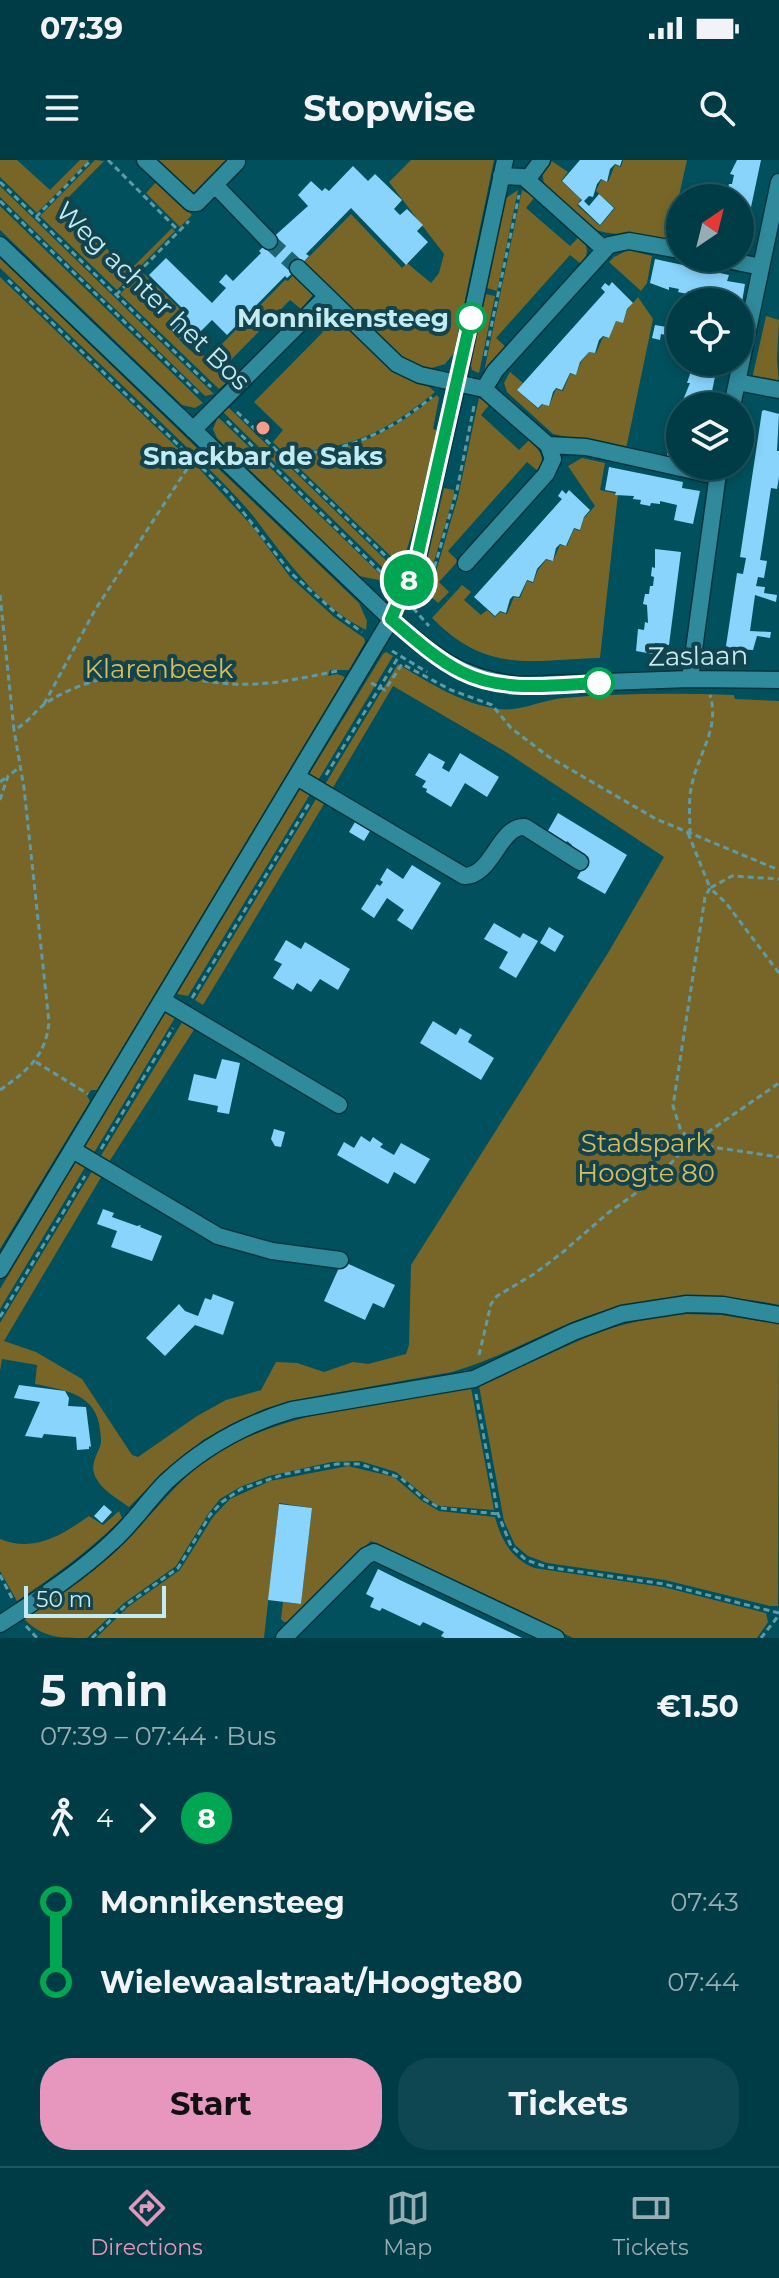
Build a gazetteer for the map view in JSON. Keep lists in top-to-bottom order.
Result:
{
  "streets": {
    "street": ["Zaslaan"],
    "path": ["Weg achter het Bos"]
  },
  "parks": ["Klarenbeek", "Stadspark Hoogte 80"],
  "places": ["Monnikensteeg", "Snackbar de Saks"],
  "lines": ["bus line 8"],
  "scale_bar": "50 m",
  "north": "top right",
  "page": {
    "status": "07:39",
    "header": "Stopwise",
    "on_map": "8",
    "scale": "50 m",
    "heading": ["5 min", "07:39 – 07:44 · Bus", "€1.50"],
    "legs": ["4", "8"],
    "list": [
      {
        "name": "Monnikensteeg",
        "value": "07:43"
      },
      {
        "name": "Wielewaalstraat/Hoogte80",
        "value": "07:44"
      }
    ],
    "buttons": ["Start", "Tickets"],
    "tabs": ["Directions", "Map", "Tickets"]
  }
}
